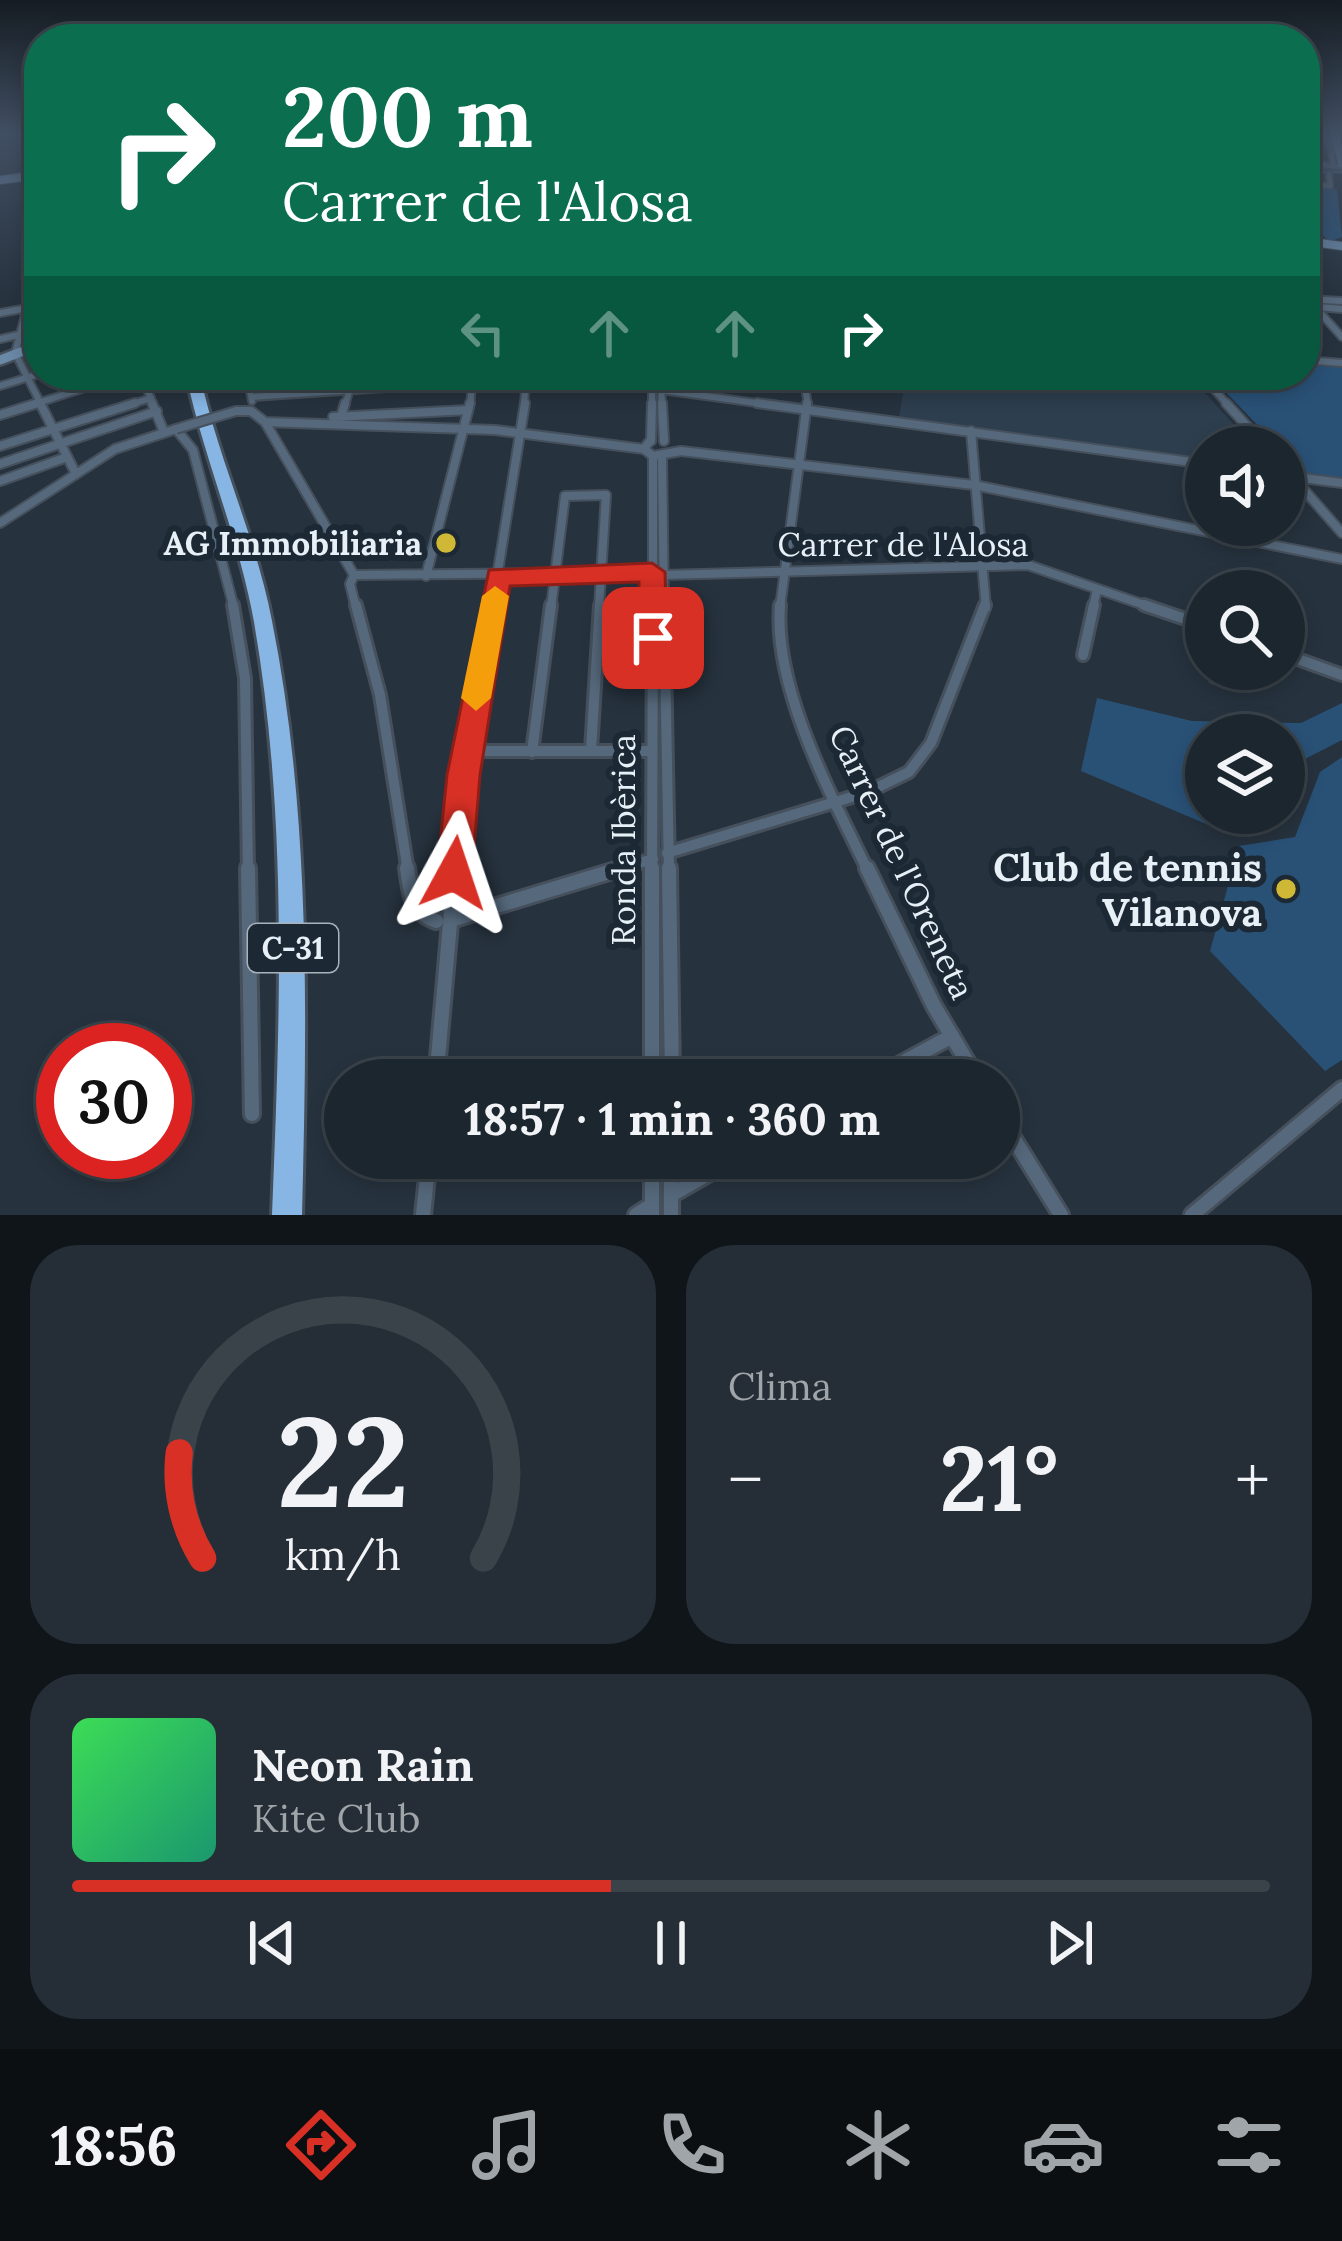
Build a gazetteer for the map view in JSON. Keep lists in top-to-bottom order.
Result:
{
  "streets": {
    "highway": ["C-31"],
    "street": ["Carrer de l'Alosa", "Ronda Ibèrica", "Carrer de l'Oreneta"]
  },
  "crossings": [
    ["Carrer de l'Alosa", "Ronda Ibèrica"],
    ["Carrer de l'Alosa", "Carrer de l'Oreneta"]
  ],
  "places": ["AG Immobiliaria", "Club de tennis Vilanova"],
  "page": {
    "turn": ["200 m", "Carrer de l'Alosa"],
    "limit": "30",
    "trip": "18:57 · 1 min · 360 m",
    "tile": "Clima",
    "heat": ["−", "21°", "+"],
    "song": ["Neon Rain", "Kite Club"],
    "tabs": "18:56",
    "gauge": ["22", "km/h"]
  }
}
